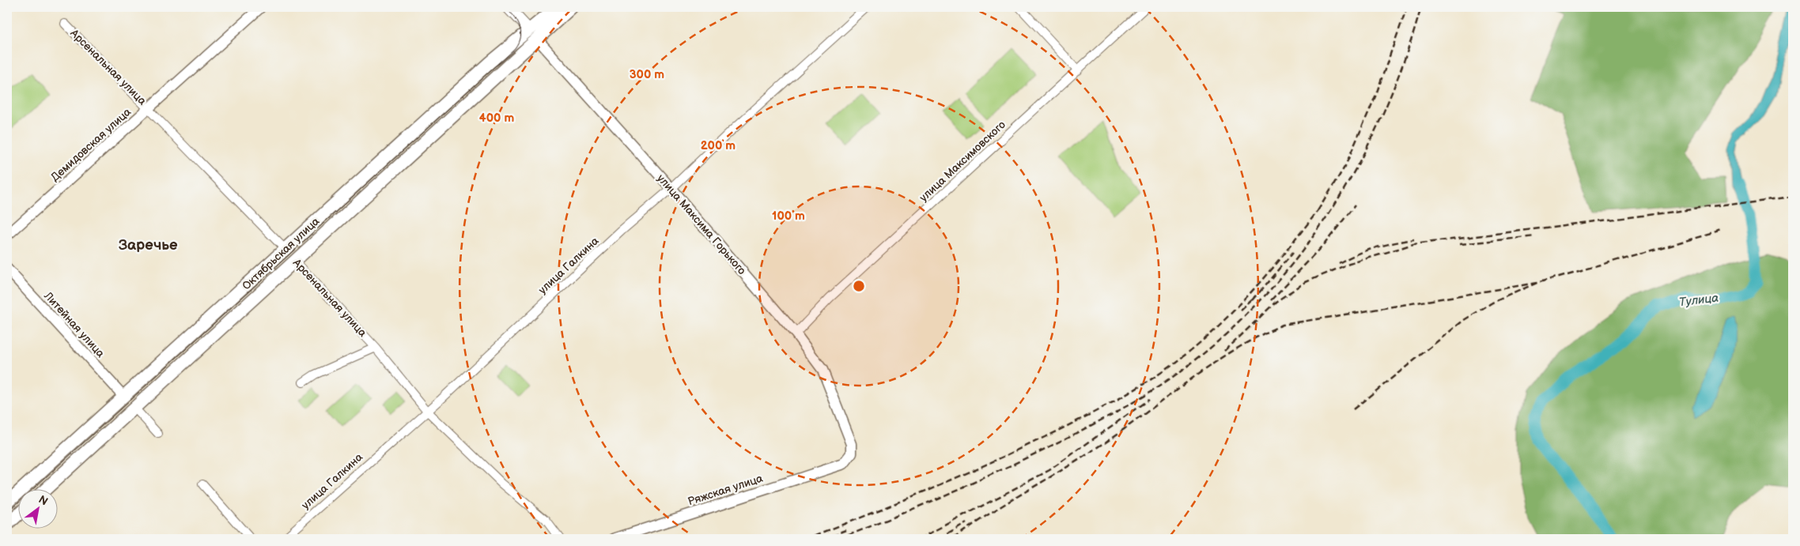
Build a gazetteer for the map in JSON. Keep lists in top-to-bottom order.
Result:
{
  "streets": {
    "main road": ["Арсенальная улица", "улица Максима Горького", "Октябрьская улица"],
    "street": [
      "Демидовская улица",
      "улица Максимовского",
      "улица Галкина",
      "Литейная улица",
      "Ряжская улица"
    ]
  },
  "crossings": [
    ["Арсенальная улица", "Демидовская улица"],
    ["Арсенальная улица", "Октябрьская улица"],
    ["Арсенальная улица", "улица Галкина"],
    ["улица Максимовского", "улица Максима Горького"],
    ["улица Максима Горького", "Октябрьская улица"],
    ["улица Максима Горького", "улица Галкина"],
    ["улица Максима Горького", "Ряжская улица"],
    ["Октябрьская улица", "Литейная улица"]
  ],
  "districts": ["Заречье"],
  "water": ["Тулица"],
  "north": "top right",
  "rings": [
    "300 m",
    "400 m",
    "200 m",
    "100 m"
  ]
}
